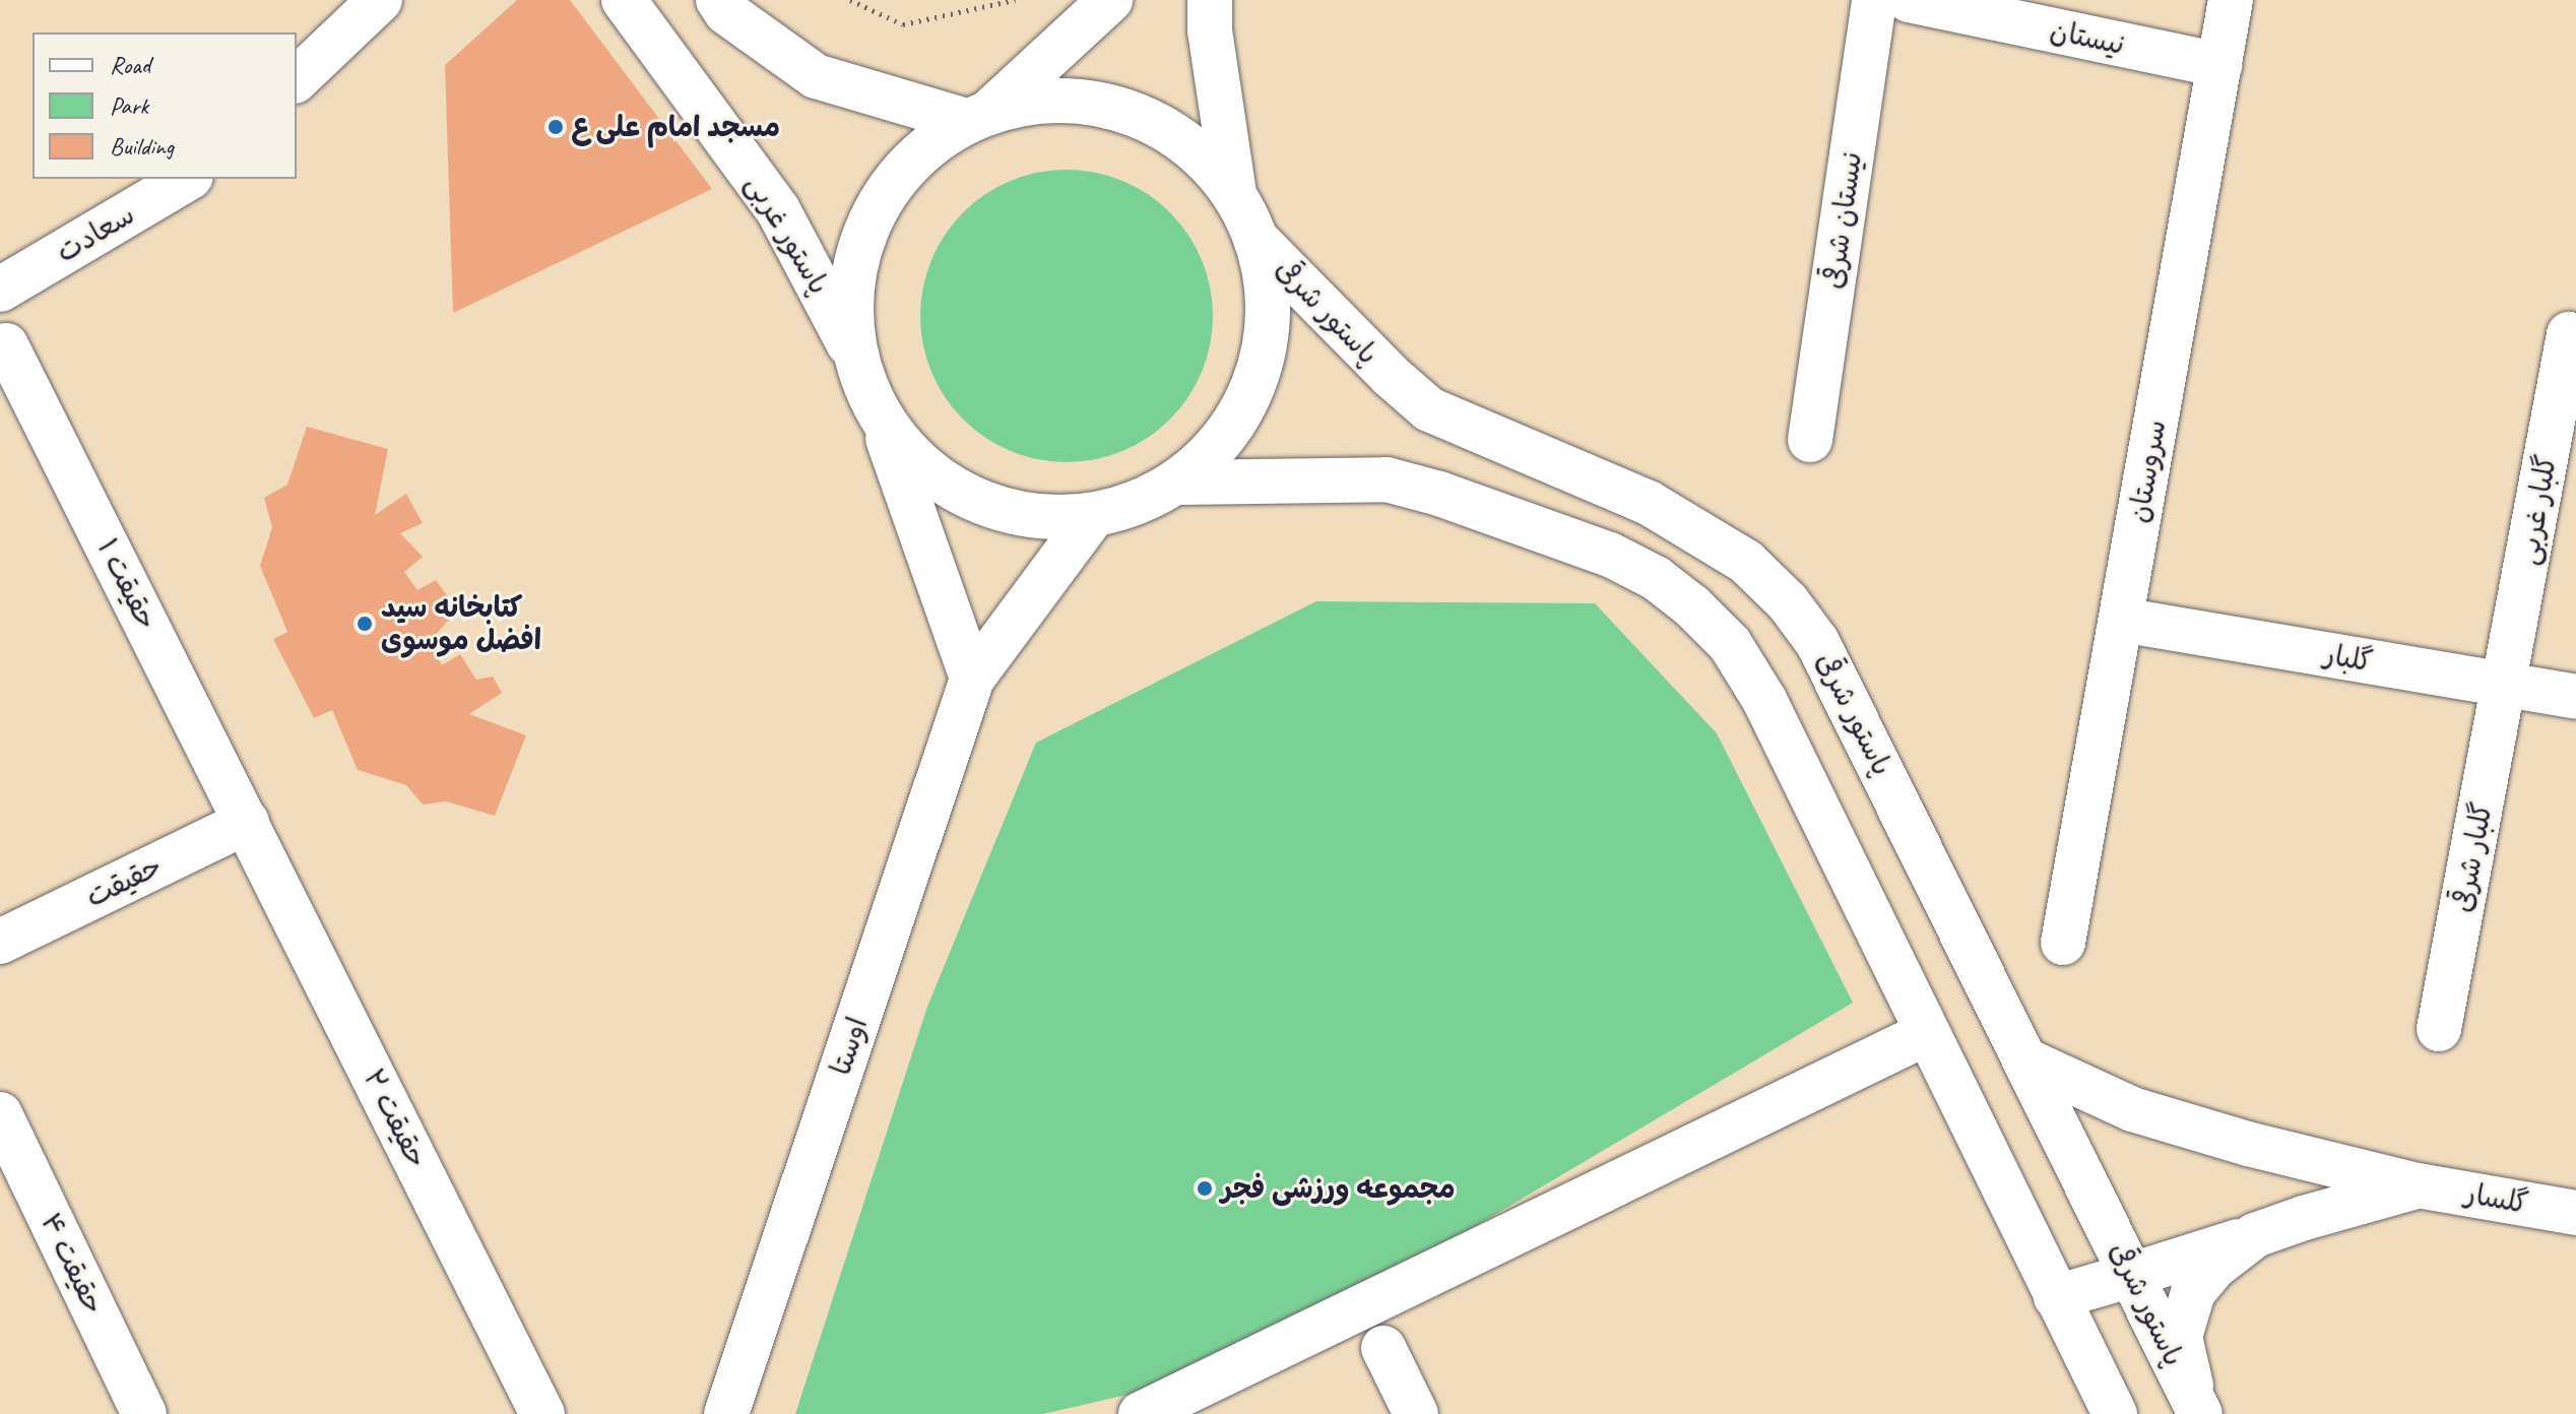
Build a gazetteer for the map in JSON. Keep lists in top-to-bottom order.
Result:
{
  "streets": {
    "street": [
      "نیستان",
      "نیستان شرقی",
      "سعادت",
      "پاستور غربی",
      "پاستور شرقی",
      "سروستان",
      "گلبار غربی",
      "حقیقت ۱",
      "گلبار",
      "گلبار شرقی",
      "حقیقت",
      "اوستا",
      "حقیقت ۲",
      "گلسار",
      "حقیقت ۴"
    ]
  },
  "crossings": [
    ["نیستان", "سروستان"],
    ["پاستور شرقی", "گلسار"],
    ["سروستان", "گلبار"],
    ["گلبار غربی", "گلبار"],
    ["گلبار غربی", "گلبار شرقی"],
    ["حقیقت ۱", "حقیقت"],
    ["حقیقت ۱", "حقیقت ۲"],
    ["گلبار", "گلبار شرقی"],
    ["حقیقت", "حقیقت ۲"]
  ],
  "places": ["مسجد امام علی ع", "کتابخانه سید افضل موسوی", "مجموعه ورزشی فجر"],
  "legend": ["Road", "Park", "Building"]
}
